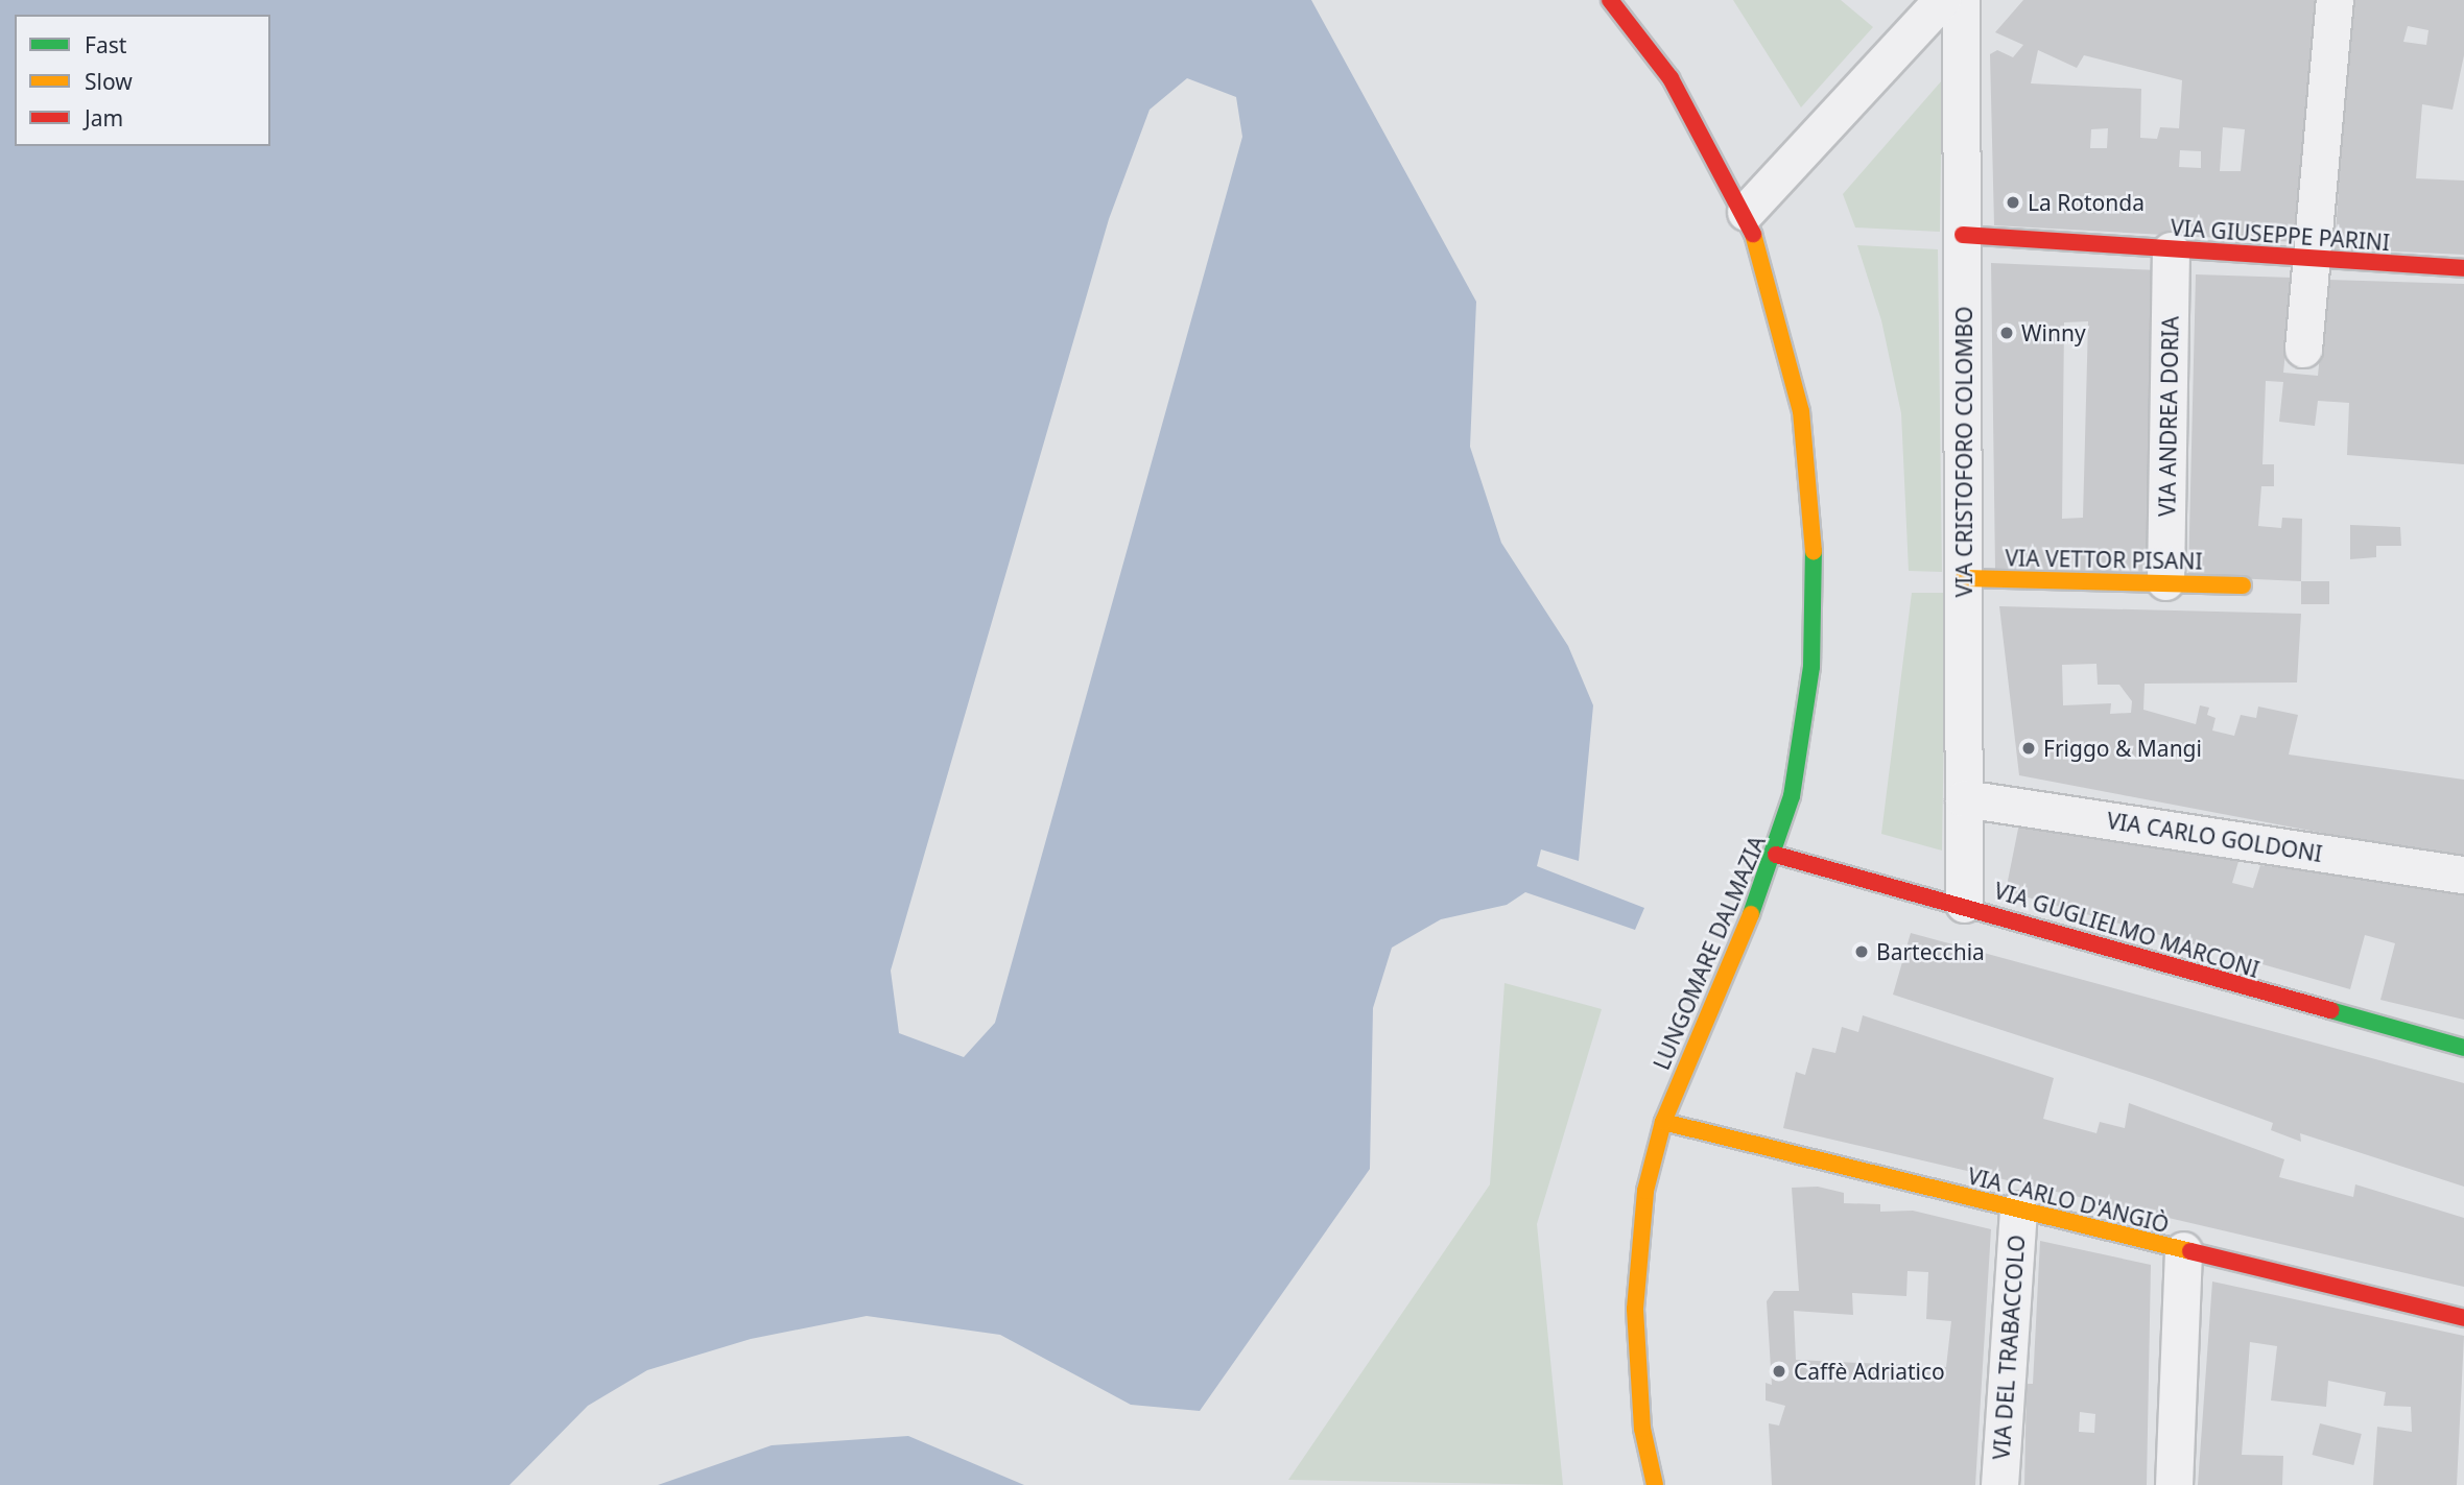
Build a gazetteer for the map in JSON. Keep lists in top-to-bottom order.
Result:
{
  "streets": {
    "street": [
      "VIA GIUSEPPE PARINI",
      "VIA ANDREA DORIA",
      "VIA CRISTOFORO COLOMBO",
      "VIA VETTOR PISANI",
      "VIA CARLO GOLDONI",
      "VIA GUGLIELMO MARCONI",
      "LUNGOMARE DALMAZIA",
      "VIA CARLO D'ANGIÒ",
      "VIA DEL TRABACCOLO"
    ]
  },
  "crossings": [
    ["VIA GIUSEPPE PARINI", "VIA ANDREA DORIA"],
    ["VIA GIUSEPPE PARINI", "VIA CRISTOFORO COLOMBO"],
    ["VIA ANDREA DORIA", "VIA VETTOR PISANI"],
    ["VIA CRISTOFORO COLOMBO", "VIA VETTOR PISANI"],
    ["VIA CRISTOFORO COLOMBO", "VIA CARLO GOLDONI"],
    ["VIA CRISTOFORO COLOMBO", "VIA GUGLIELMO MARCONI"],
    ["VIA GUGLIELMO MARCONI", "LUNGOMARE DALMAZIA"],
    ["LUNGOMARE DALMAZIA", "VIA CARLO D'ANGIÒ"],
    ["VIA CARLO D'ANGIÒ", "VIA DEL TRABACCOLO"]
  ],
  "places": [
    "La Rotonda",
    "Winny",
    "Friggo & Mangi",
    "Bartecchia",
    "Caffè Adriatico"
  ],
  "legend": ["Fast", "Slow", "Jam"]
}
